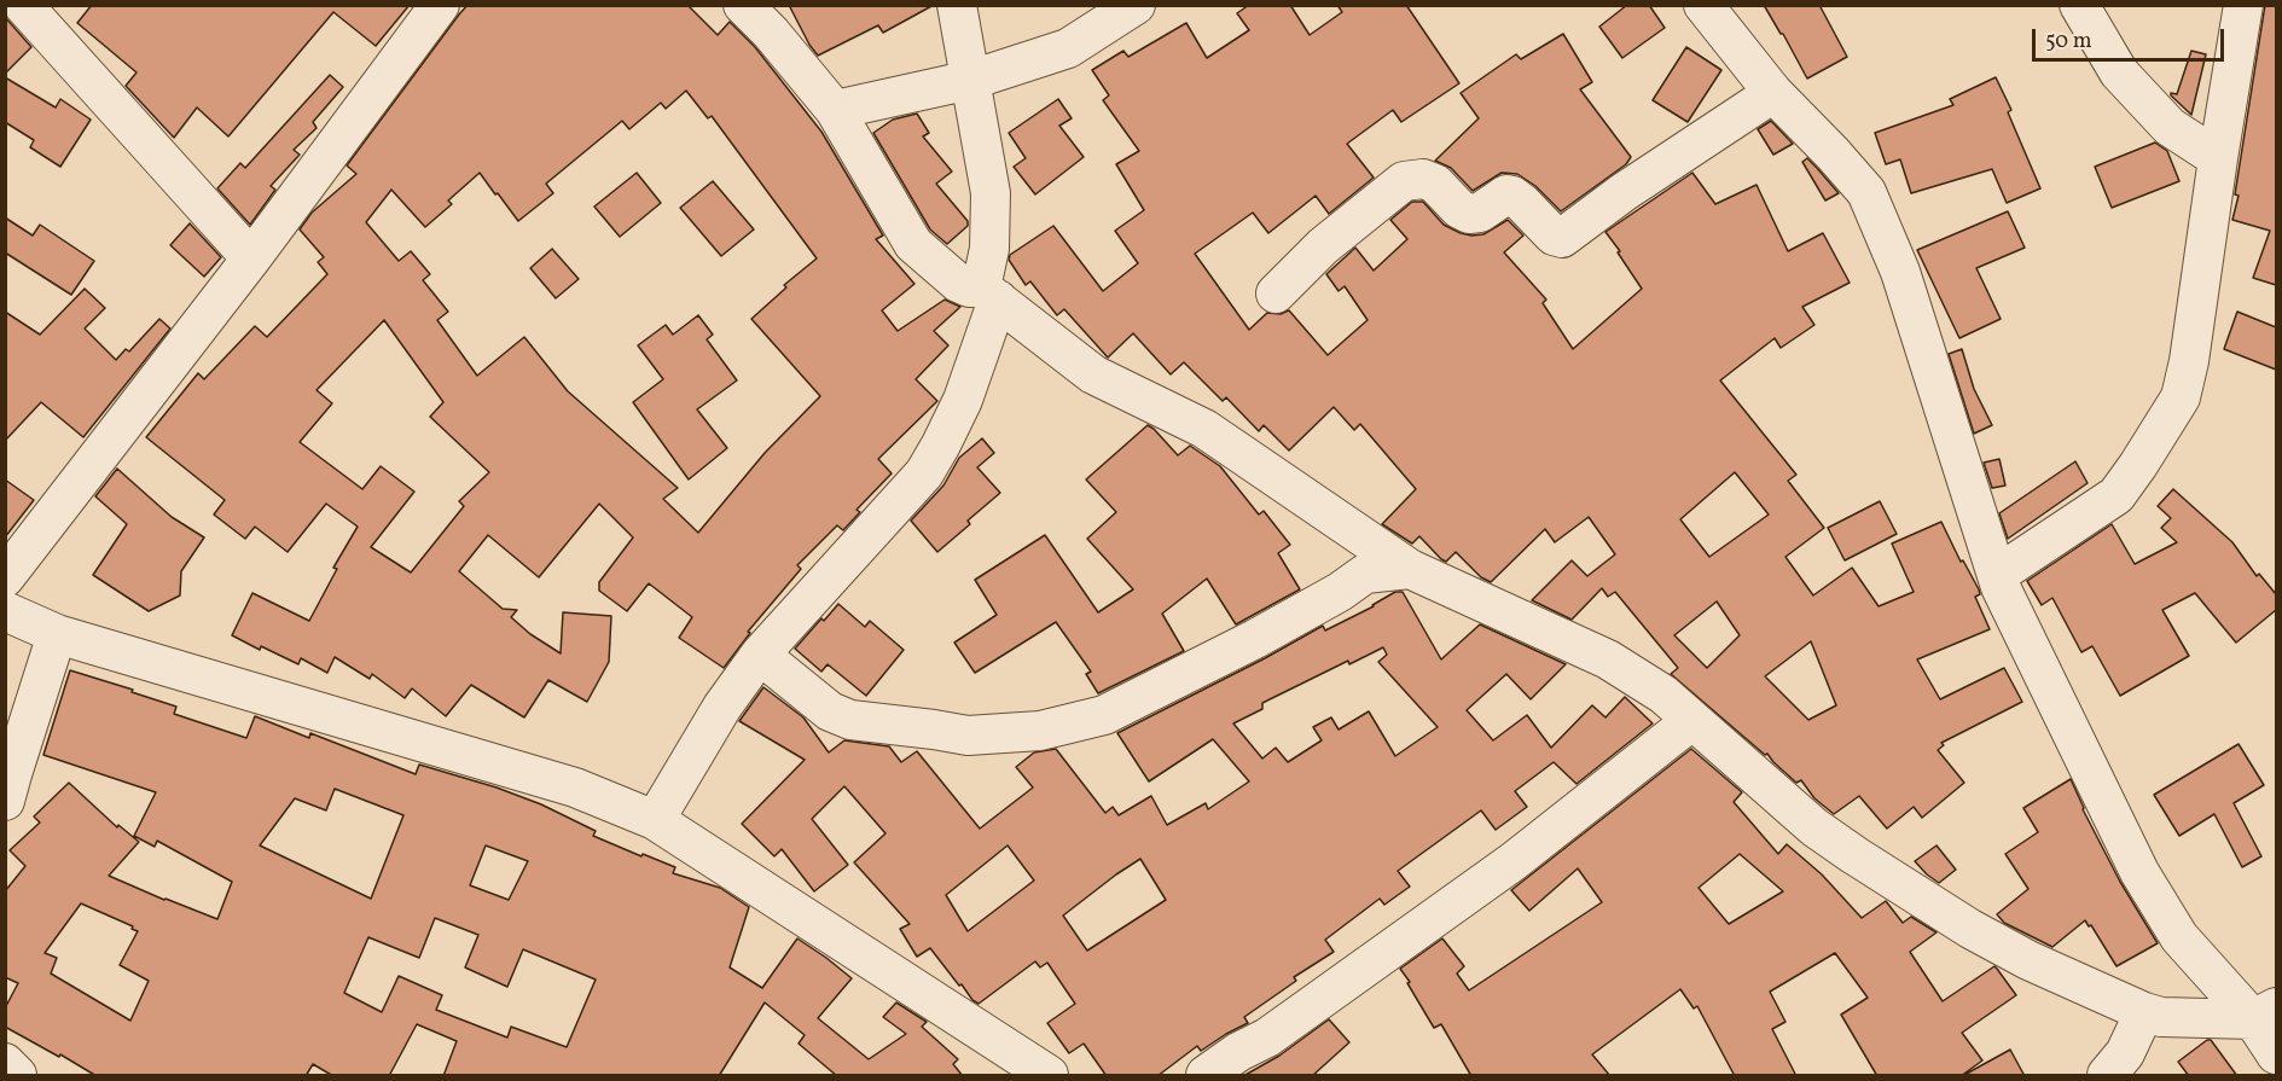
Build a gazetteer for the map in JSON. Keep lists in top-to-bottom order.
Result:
{
  "scale_bar": "50 m"
}
